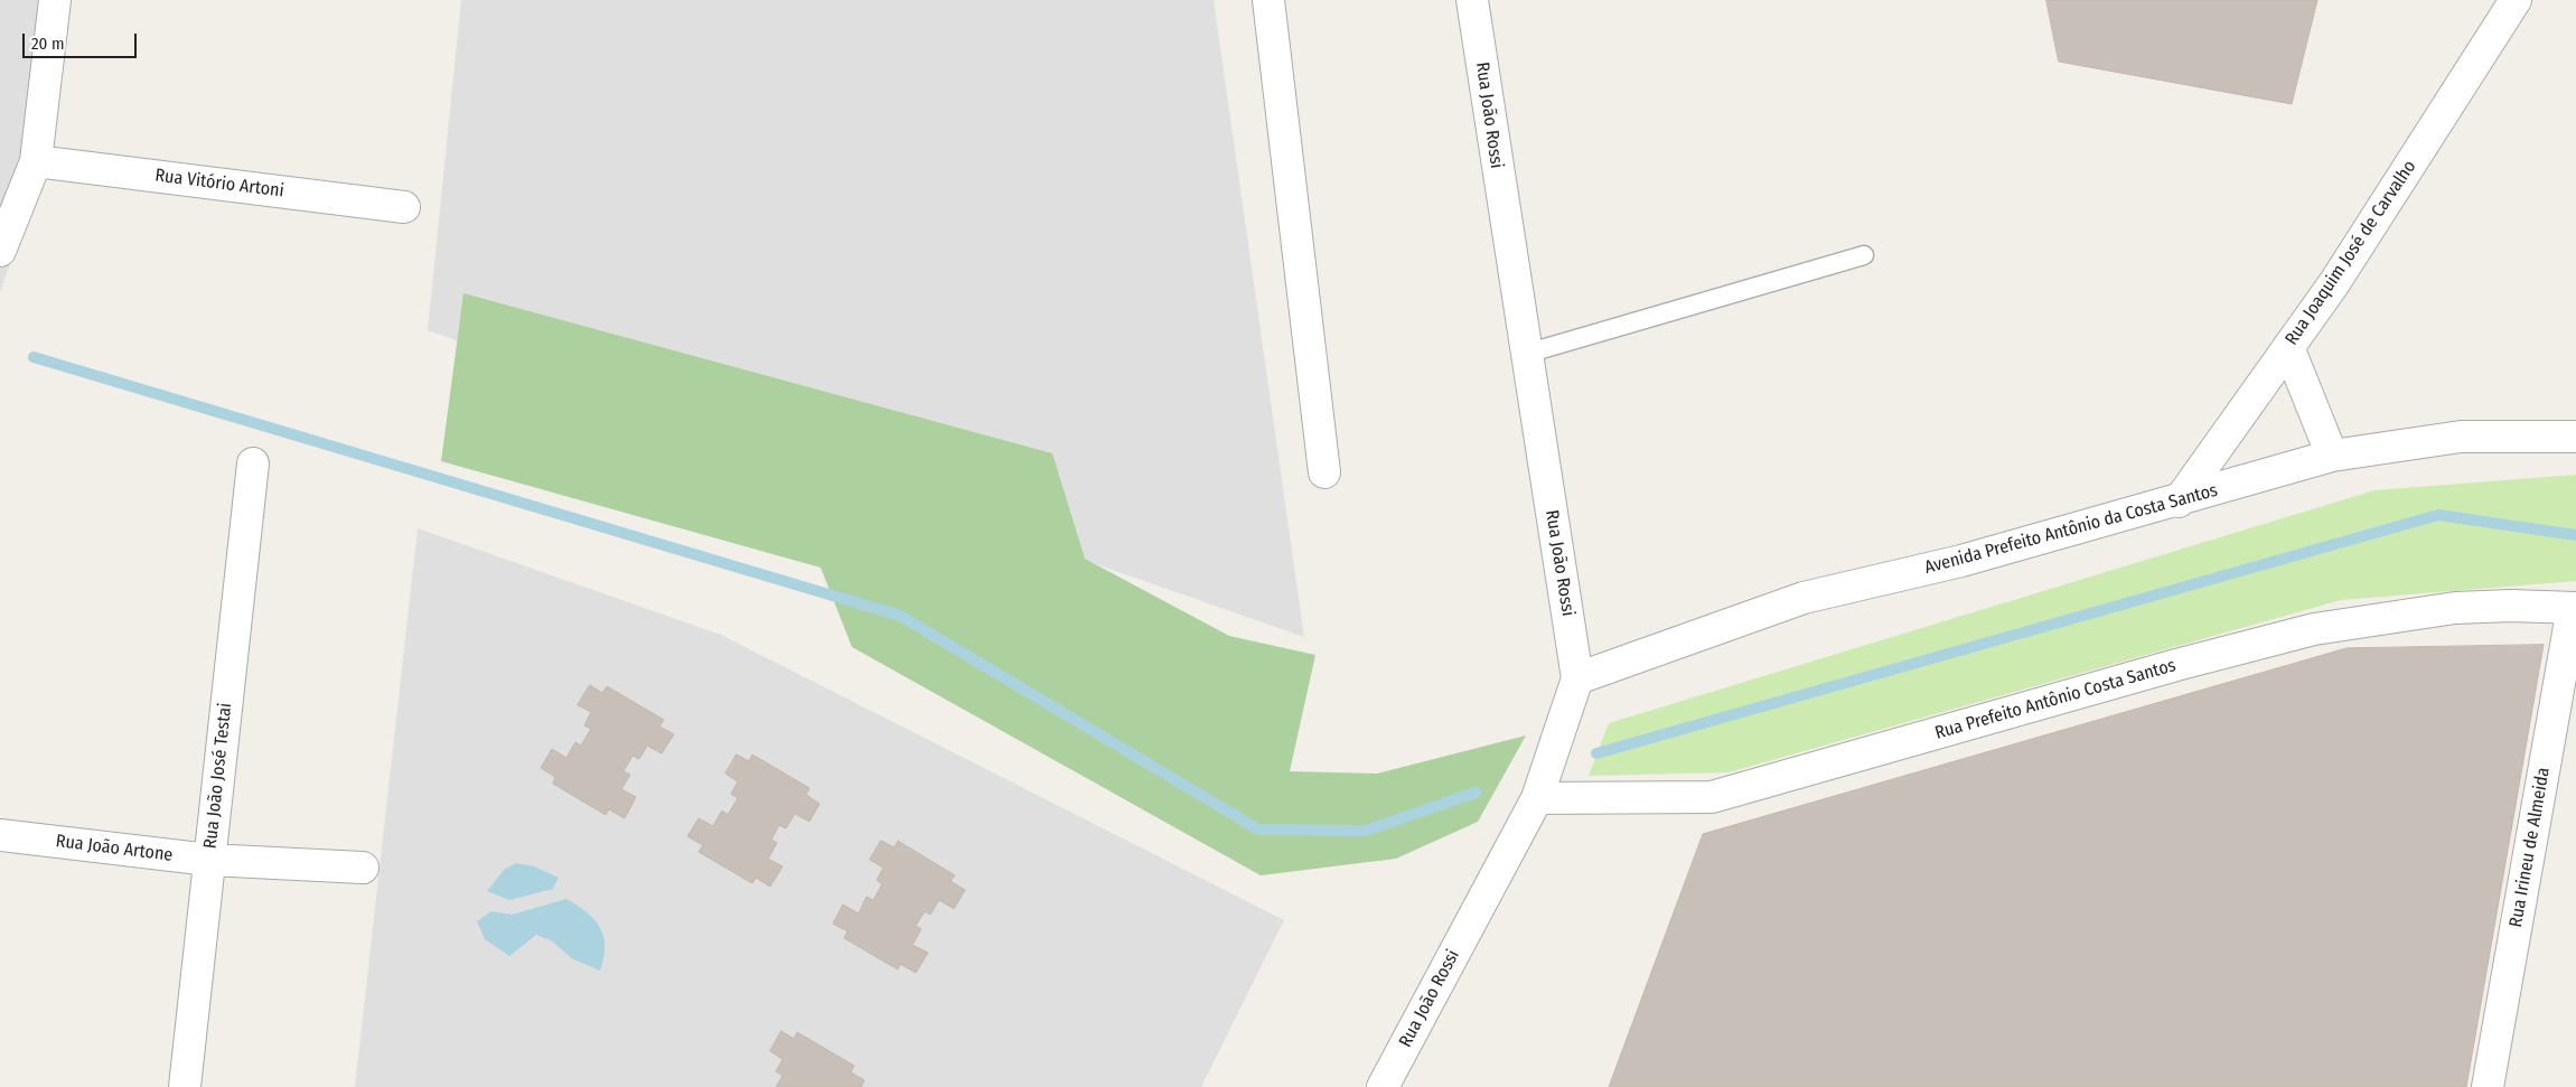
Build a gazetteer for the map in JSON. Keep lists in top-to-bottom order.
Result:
{
  "streets": {
    "street": [
      "Rua João Rossi",
      "Rua Vitório Artoni",
      "Rua Joaquim José de Carvalho",
      "Avenida Prefeito Antônio da Costa Santos",
      "Rua Prefeito Antônio Costa Santos",
      "Rua João José Testai",
      "Rua Irineu de Almeida",
      "Rua João Artone"
    ]
  },
  "crossings": [
    ["Rua João Rossi", "Avenida Prefeito Antônio da Costa Santos"],
    ["Rua João Rossi", "Rua Prefeito Antônio Costa Santos"],
    ["Rua Joaquim José de Carvalho", "Avenida Prefeito Antônio da Costa Santos"],
    ["Rua Prefeito Antônio Costa Santos", "Rua Irineu de Almeida"],
    ["Rua João José Testai", "Rua João Artone"]
  ],
  "scale_bar": "20 m"
}
